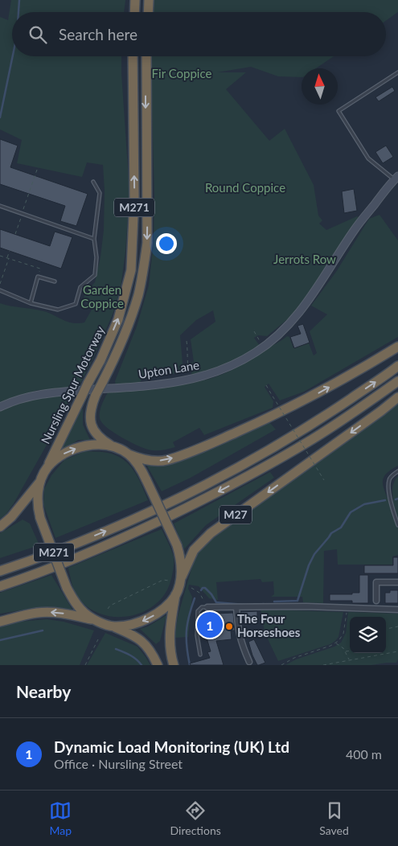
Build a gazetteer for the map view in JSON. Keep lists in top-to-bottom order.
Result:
{
  "streets": {
    "highway": ["M271", "Nursling Spur Motorway", "M27"],
    "street": ["Upton Lane"]
  },
  "crossings": [
    ["M271", "Nursling Spur Motorway"],
    ["M271", "M27"]
  ],
  "parks": [
    "Fir Coppice",
    "Round Coppice",
    "Jerrots Row",
    "Garden Coppice"
  ],
  "places": ["The Four Horseshoes"],
  "north": "top",
  "page": {
    "search": "Search here",
    "pins": "1",
    "heading": "Nearby",
    "list": [
      {
        "mark": "1",
        "name": "Dynamic Load Monitoring (UK) Ltd",
        "note": "Office · Nursling Street",
        "value": "400 m"
      }
    ],
    "nav": ["Map", "Directions", "Saved"]
  }
}
